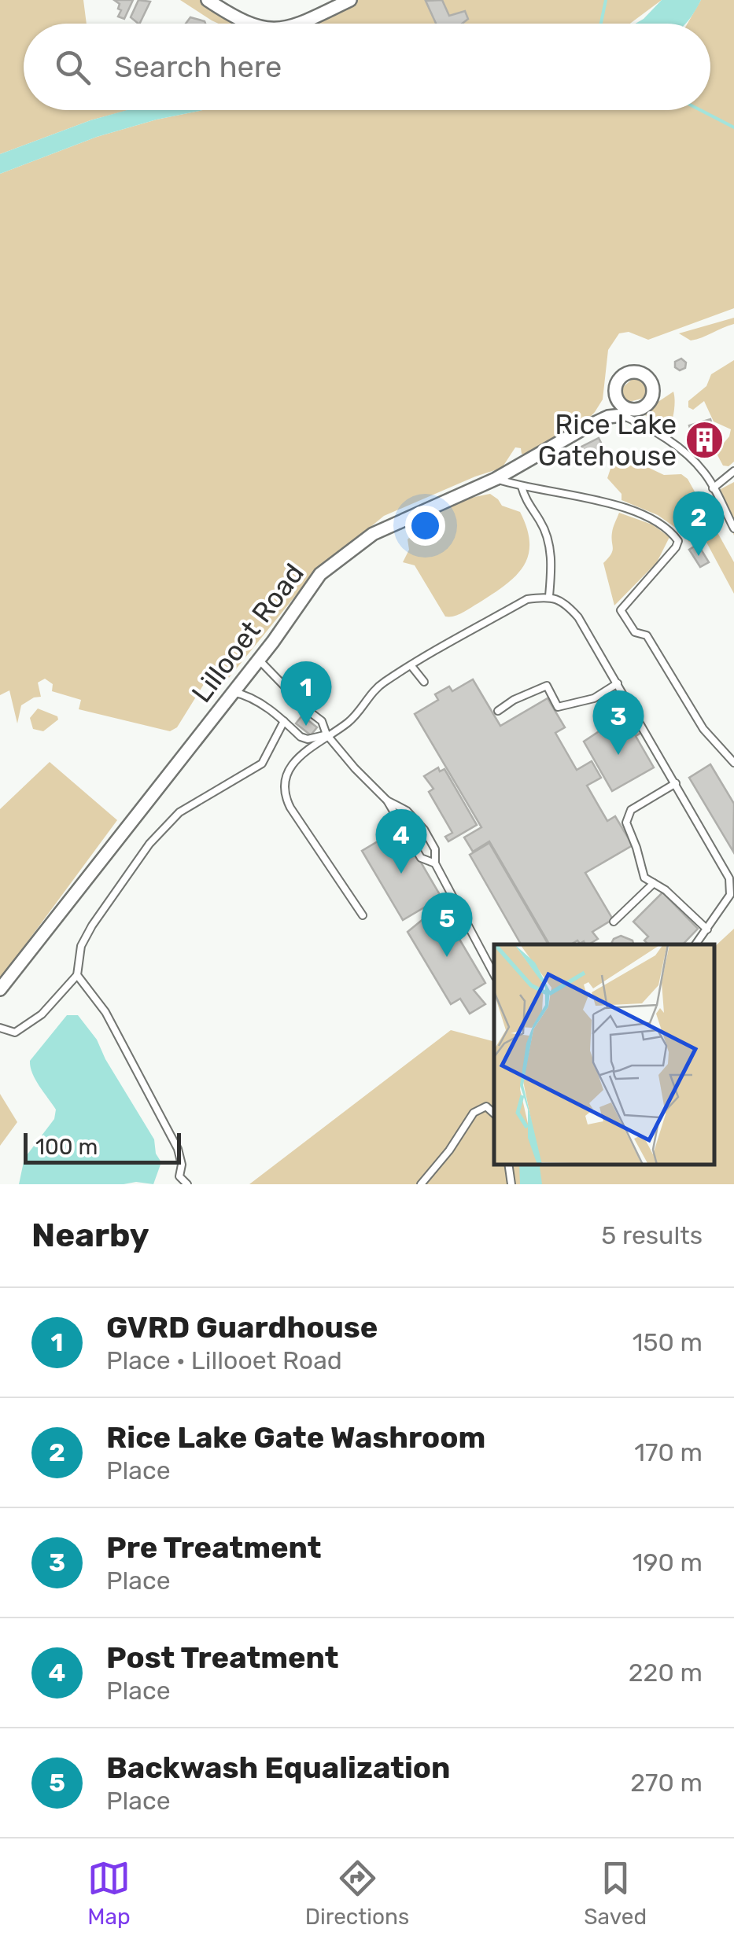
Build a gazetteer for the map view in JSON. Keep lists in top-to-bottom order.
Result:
{
  "streets": {
    "street": ["Lillooet Road"]
  },
  "places": {
    "building": ["Rice Lake Gatehouse"]
  },
  "scale_bar": "100 m",
  "page": {
    "search": "Search here",
    "pins": [
      "2",
      "1",
      "3",
      "4",
      "5"
    ],
    "scale": "100 m",
    "heading": ["Nearby", "5 results"],
    "list": [
      {
        "mark": "1",
        "name": "GVRD Guardhouse",
        "note": "Place · Lillooet Road",
        "value": "150 m"
      },
      {
        "mark": "2",
        "name": "Rice Lake Gate Washroom",
        "note": "Place",
        "value": "170 m"
      },
      {
        "mark": "3",
        "name": "Pre Treatment",
        "note": "Place",
        "value": "190 m"
      },
      {
        "mark": "4",
        "name": "Post Treatment",
        "note": "Place",
        "value": "220 m"
      },
      {
        "mark": "5",
        "name": "Backwash Equalization",
        "note": "Place",
        "value": "270 m"
      }
    ],
    "nav": ["Map", "Directions", "Saved"]
  }
}
